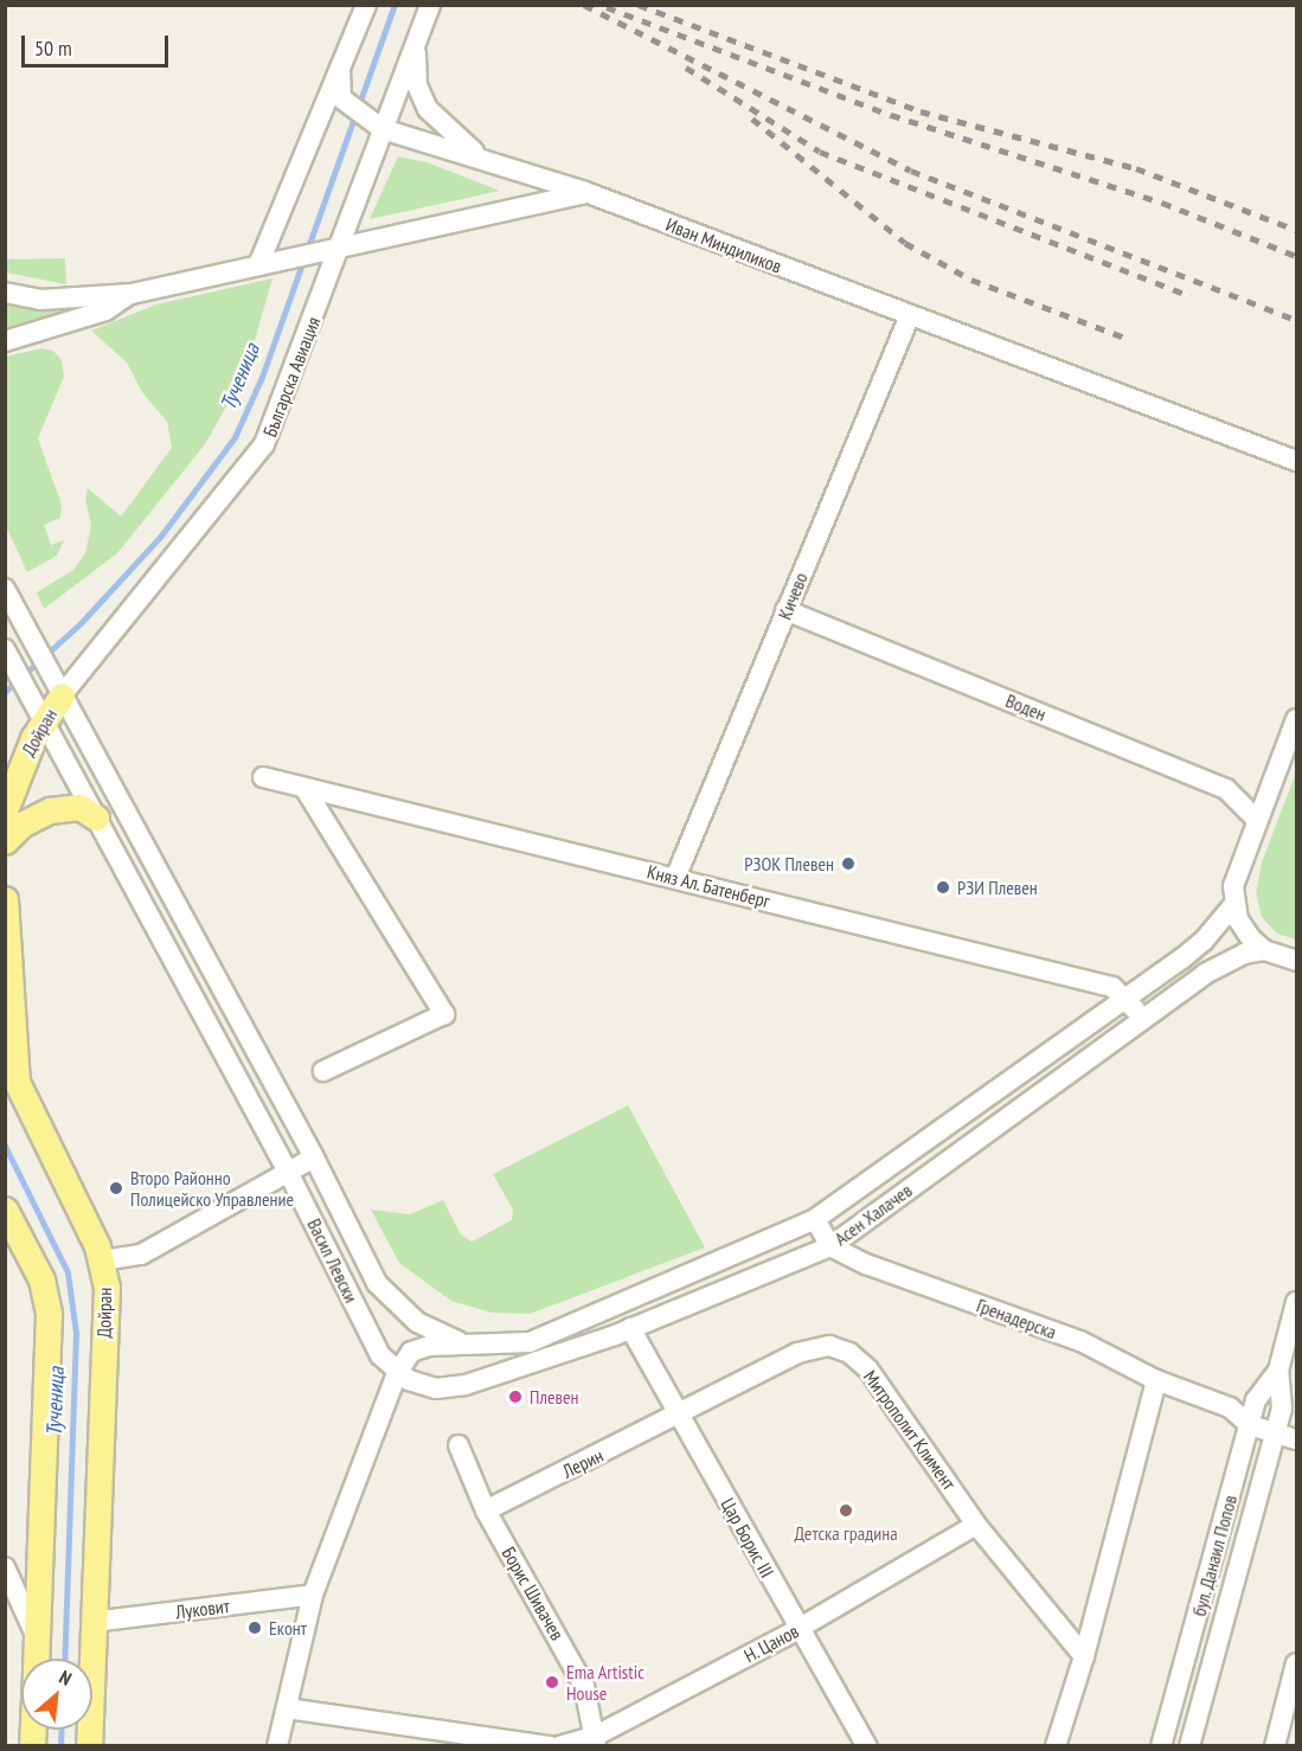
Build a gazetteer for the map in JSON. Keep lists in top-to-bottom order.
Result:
{
  "streets": {
    "main road": ["Дойран"],
    "street": [
      "Иван Миндиликов",
      "Българска Авиация",
      "Кичево",
      "Воден",
      "Княз Ал. Батенберг",
      "Асен Халачев",
      "Васил Левски",
      "Гренадерска",
      "Митрополит Климент",
      "Лерин",
      "Цар Борис III",
      "бул. Данаил Попов",
      "Борис Шивачев",
      "Луковит",
      "Н. Цанов"
    ]
  },
  "crossings": [
    ["Иван Миндиликов", "Българска Авиация"],
    ["Иван Миндиликов", "Кичево"],
    ["Българска Авиация", "Дойран"],
    ["Българска Авиация", "Васил Левски"],
    ["Кичево", "Воден"],
    ["Кичево", "Княз Ал. Батенберг"],
    ["Дойран", "Васил Левски"],
    ["Дойран", "Луковит"],
    ["Княз Ал. Батенберг", "Асен Халачев"],
    ["Асен Халачев", "Васил Левски"],
    ["Асен Халачев", "Гренадерска"],
    ["Асен Халачев", "Цар Борис III"],
    ["Гренадерска", "бул. Данаил Попов"],
    ["Митрополит Климент", "Лерин"],
    ["Митрополит Климент", "Цар Борис III"],
    ["Митрополит Климент", "Н. Цанов"],
    ["Лерин", "Цар Борис III"],
    ["Лерин", "Борис Шивачев"],
    ["Цар Борис III", "Н. Цанов"],
    ["Борис Шивачев", "Н. Цанов"]
  ],
  "water": ["Тученица"],
  "places": [
    "РЗОК Плевен",
    "РЗИ Плевен",
    "Второ Районно Полицейско Управление",
    "Плевен",
    "Детска градина",
    "Еконт",
    "Ema Artistic House"
  ],
  "scale_bar": "50 m",
  "north": "top right"
}
